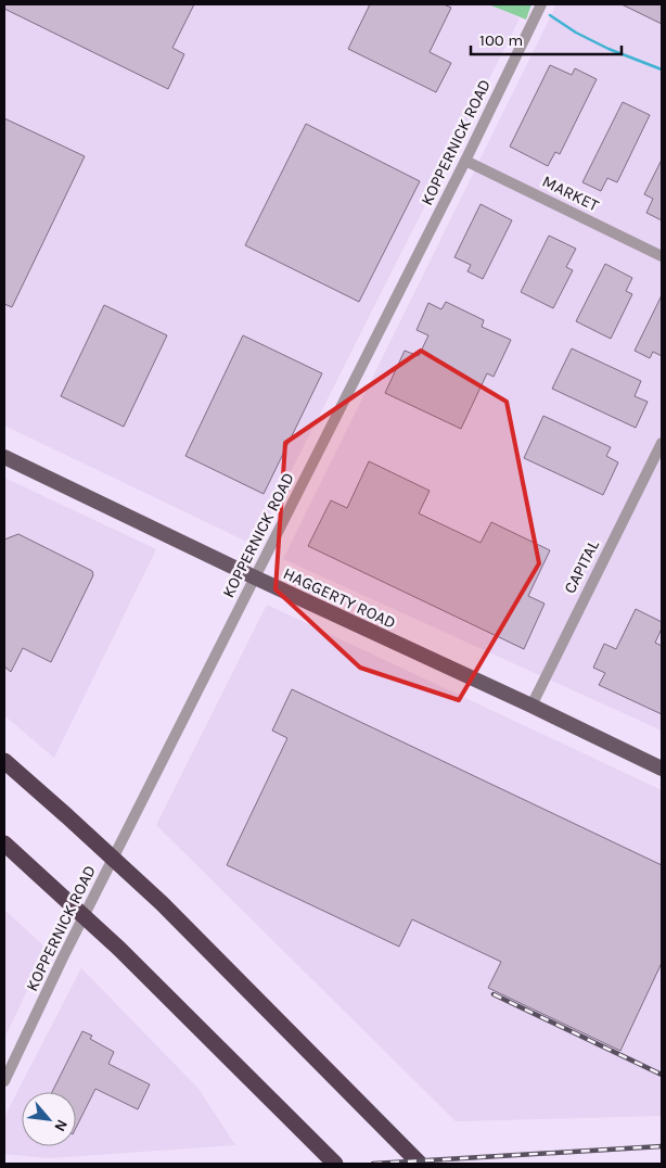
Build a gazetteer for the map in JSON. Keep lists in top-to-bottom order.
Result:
{
  "streets": {
    "main road": ["HAGGERTY ROAD"],
    "street": ["KOPPERNICK ROAD", "MARKET", "CAPITAL"]
  },
  "crossings": [
    ["KOPPERNICK ROAD", "MARKET"],
    ["KOPPERNICK ROAD", "HAGGERTY ROAD"],
    ["CAPITAL", "HAGGERTY ROAD"]
  ],
  "scale_bar": "100 m",
  "north": "bottom right"
}
